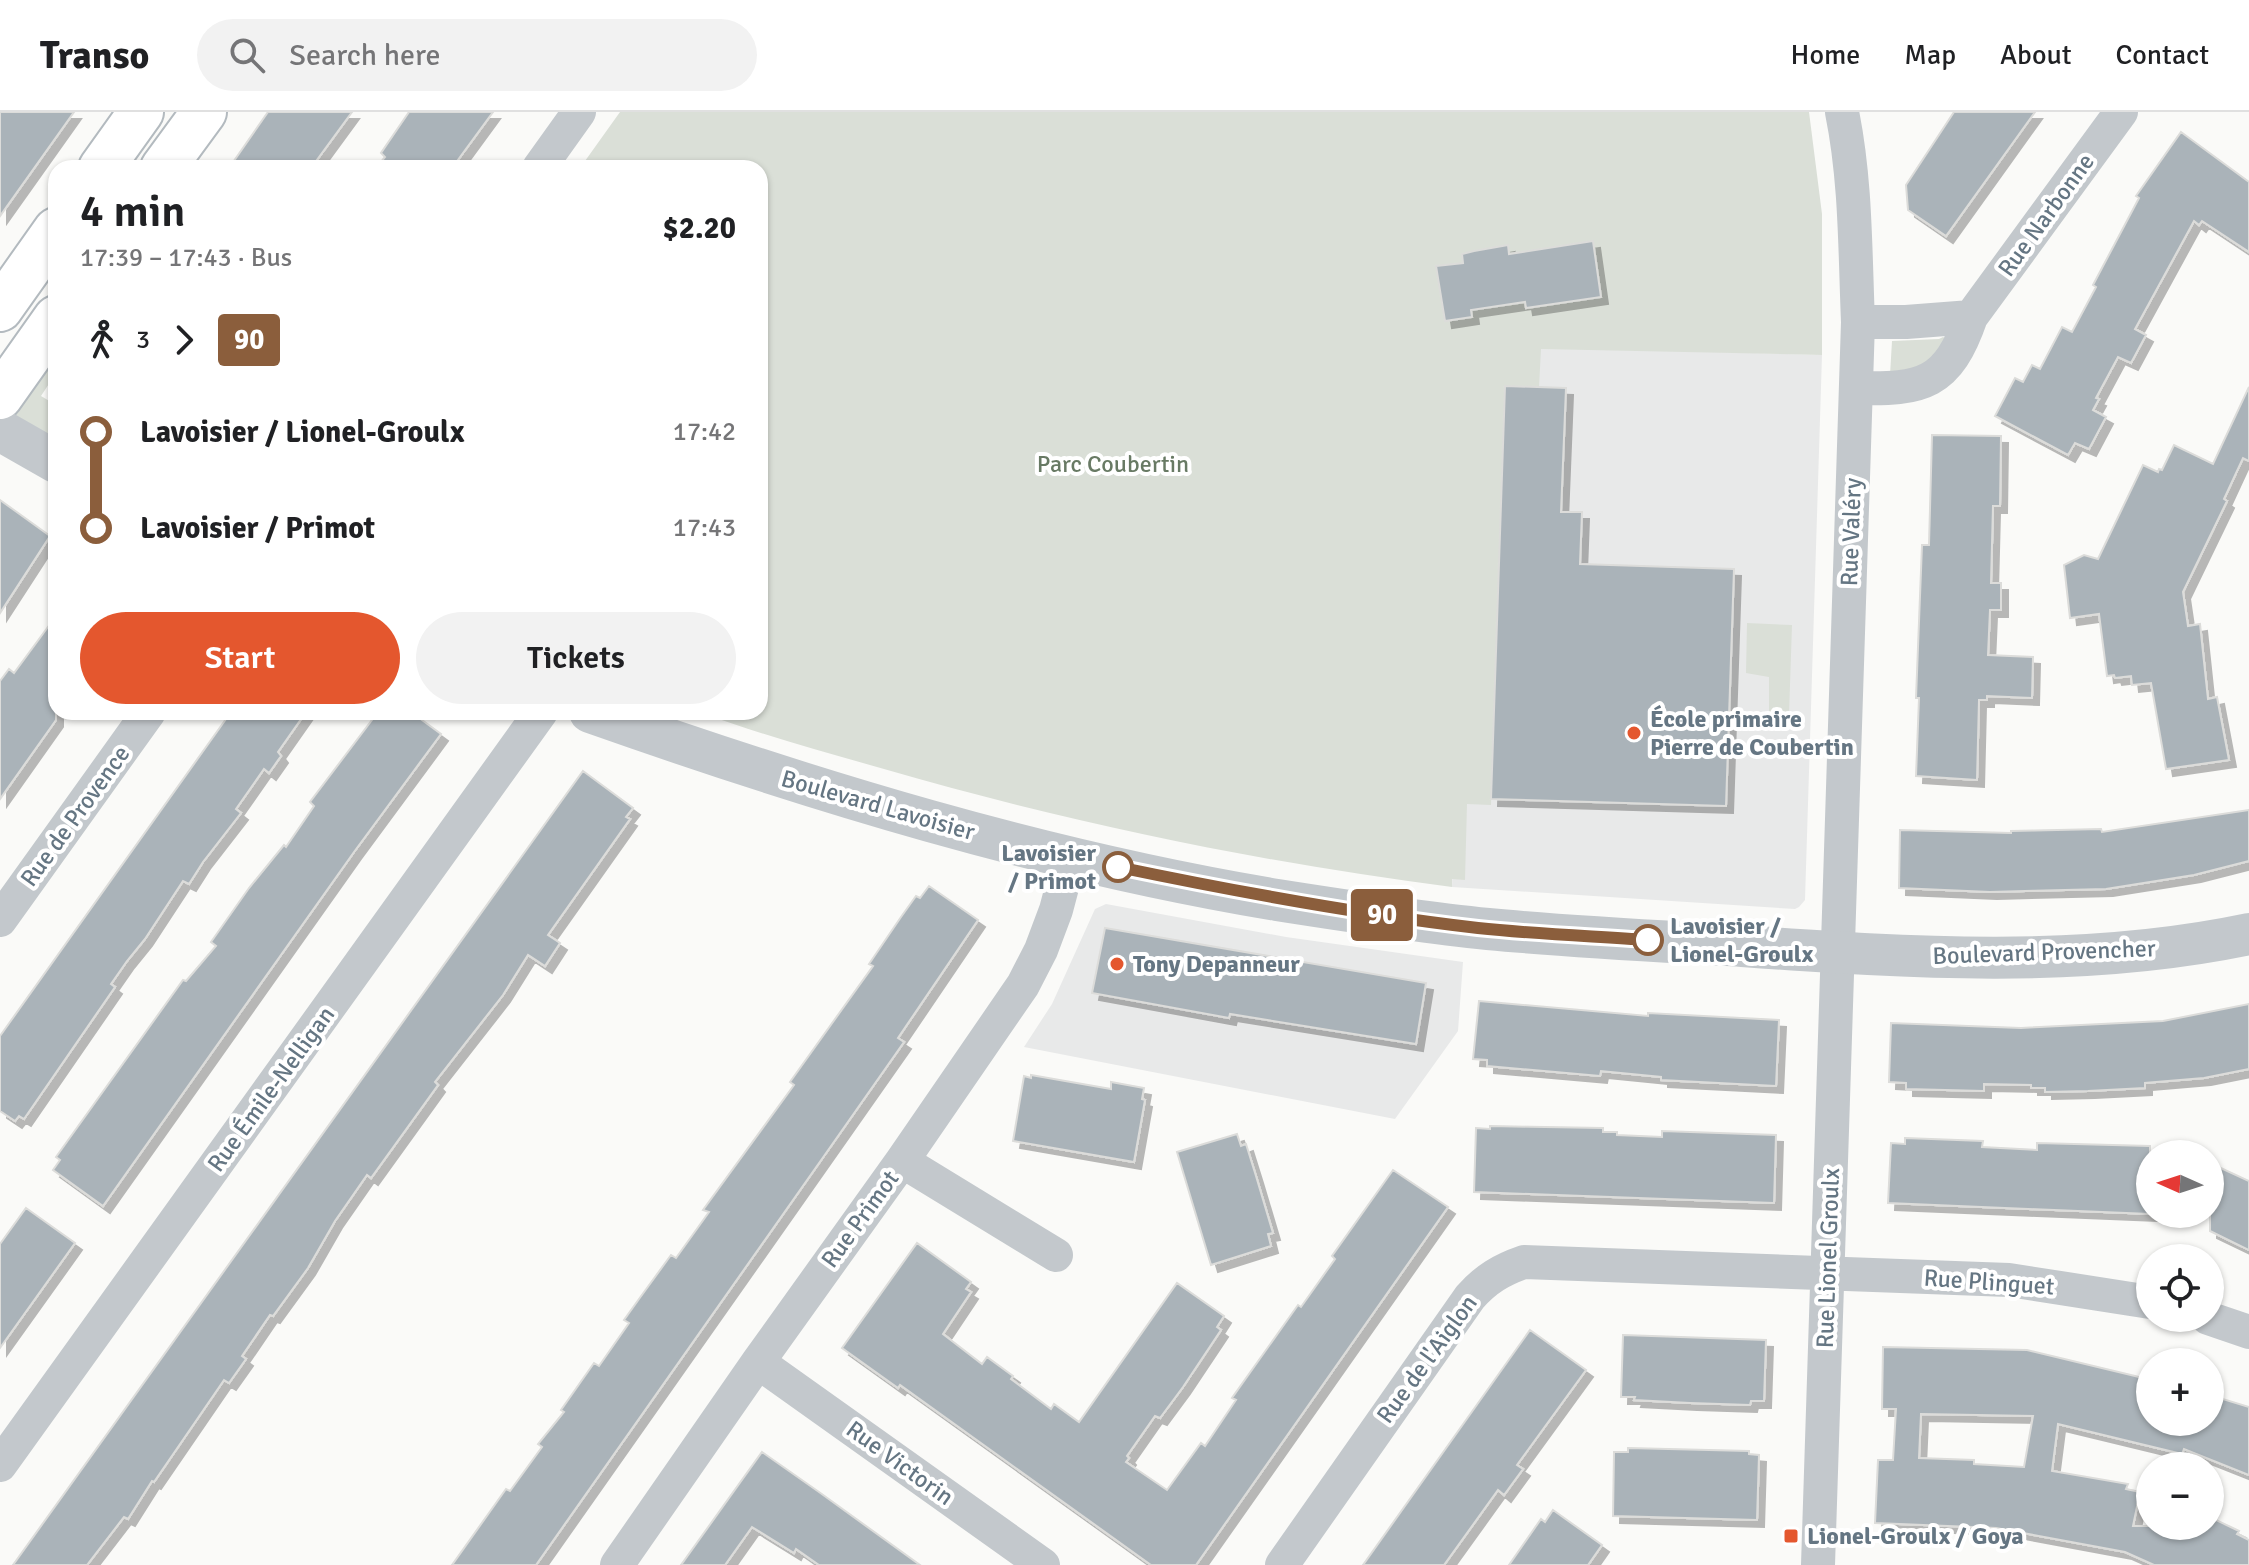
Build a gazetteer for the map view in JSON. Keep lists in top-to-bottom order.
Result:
{
  "streets": {
    "street": [
      "Rue Narbonne",
      "Rue Valéry",
      "Boulevard Lavoisier",
      "Rue de Provence",
      "Boulevard Provencher",
      "Rue Émile-Nelligan",
      "Rue Primot",
      "Rue Lionel Groulx",
      "Rue Plinguet",
      "Rue de l'Aiglon",
      "Rue Victorin"
    ]
  },
  "crossings": [
    ["Rue Narbonne", "Rue Valéry"],
    ["Rue Valéry", "Boulevard Lavoisier"],
    ["Rue Valéry", "Boulevard Provencher"],
    ["Rue Valéry", "Rue Lionel Groulx"],
    ["Boulevard Lavoisier", "Boulevard Provencher"],
    ["Boulevard Lavoisier", "Rue Primot"],
    ["Boulevard Lavoisier", "Rue Lionel Groulx"],
    ["Boulevard Provencher", "Rue Lionel Groulx"],
    ["Rue Primot", "Rue Victorin"],
    ["Rue Lionel Groulx", "Rue Plinguet"],
    ["Rue Lionel Groulx", "Rue de l'Aiglon"],
    ["Rue Plinguet", "Rue de l'Aiglon"]
  ],
  "parks": ["Parc Coubertin"],
  "places": {
    "other": [
      "École primaire Pierre de Coubertin",
      "Lavoisier / Primot",
      "Lavoisier / Lionel-Groulx",
      "Tony Depanneur"
    ],
    "transit": ["Lionel-Groulx / Goya"]
  },
  "lines": ["bus line 90"],
  "north": "left",
  "page": {
    "header": "Transo",
    "search": "Search here",
    "nav": [
      "Home",
      "Map",
      "About",
      "Contact"
    ],
    "on_map": "90",
    "heading": ["4 min", "17:39 – 17:43 · Bus", "$2.20"],
    "legs": ["3", "90"],
    "list": [
      {
        "name": "Lavoisier / Lionel-Groulx",
        "value": "17:42"
      },
      {
        "name": "Lavoisier / Primot",
        "value": "17:43"
      }
    ],
    "buttons": ["Start", "Tickets"],
    "map_buttons": ["+", "−"]
  }
}
